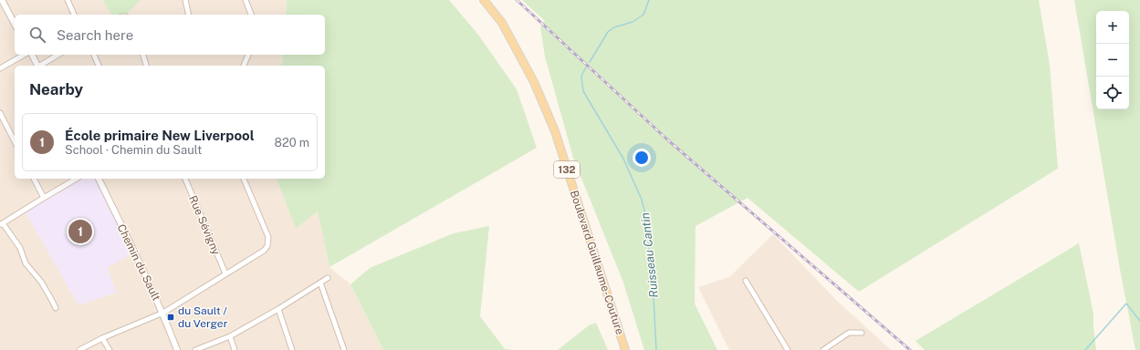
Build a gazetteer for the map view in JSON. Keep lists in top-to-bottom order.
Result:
{
  "streets": {
    "main road": ["132", "Boulevard Guillaume-Couture"],
    "street": ["Rue Sévigny", "Chemin du Sault"]
  },
  "water": ["Ruisseau Cantin"],
  "places": {
    "transit": ["du Sault / du Verger"]
  },
  "page": {
    "map_buttons": ["+", "−"],
    "search": "Search here",
    "heading": "Nearby",
    "list": [
      {
        "mark": "1",
        "name": "École primaire New Liverpool",
        "note": "School · Chemin du Sault",
        "value": "820 m"
      }
    ],
    "pins": "1"
  }
}
